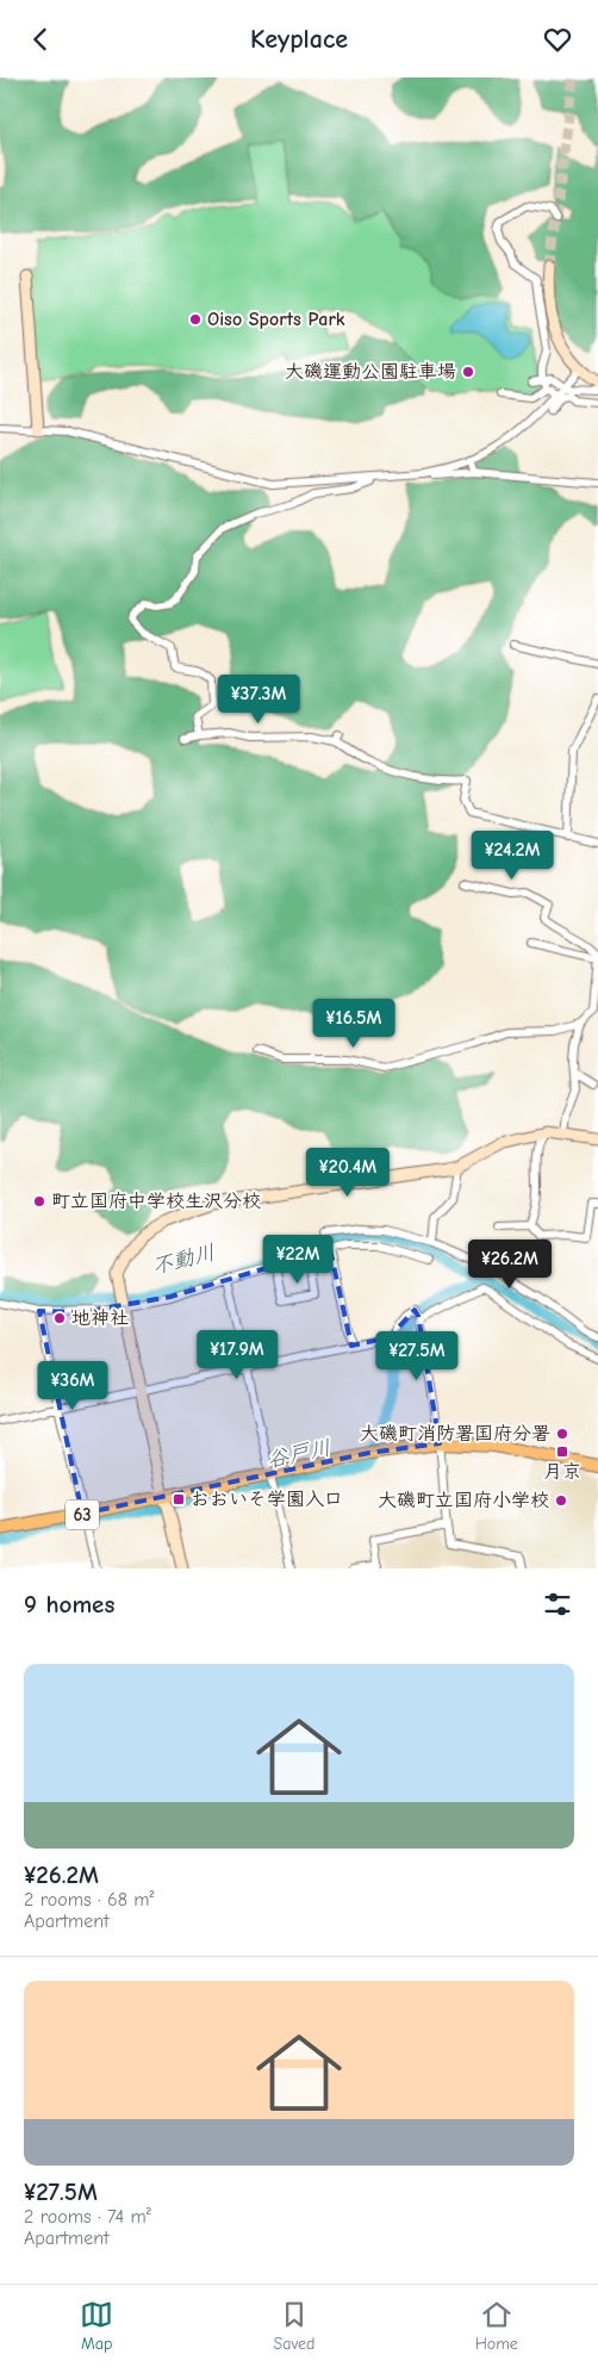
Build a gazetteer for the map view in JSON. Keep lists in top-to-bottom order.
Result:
{
  "streets": {
    "main road": ["63"]
  },
  "water": ["不動川", "谷戸川"],
  "places": {
    "other": [
      "Oiso Sports Park",
      "大磯運動公園駐車場",
      "町立国府中学校生沢分校",
      "地神社",
      "大磯町消防署国府分署",
      "大磯町立国府小学校"
    ],
    "transit": ["月京", "おおいそ学園入口"]
  },
  "page": {
    "header": "Keyplace",
    "price": [
      "¥37.3M",
      "¥24.2M",
      "¥16.5M",
      "¥20.4M",
      "¥22M",
      "¥26.2M",
      "¥17.9M",
      "¥27.5M",
      "¥36M"
    ],
    "heading": "9 homes",
    "list": [
      {
        "name": "¥26.2M",
        "note": "2 rooms · 68 m² · Apartment"
      },
      {
        "name": "¥27.5M",
        "note": "2 rooms · 74 m² · Apartment"
      }
    ],
    "tabs": ["Map", "Saved", "Home"]
  }
}
